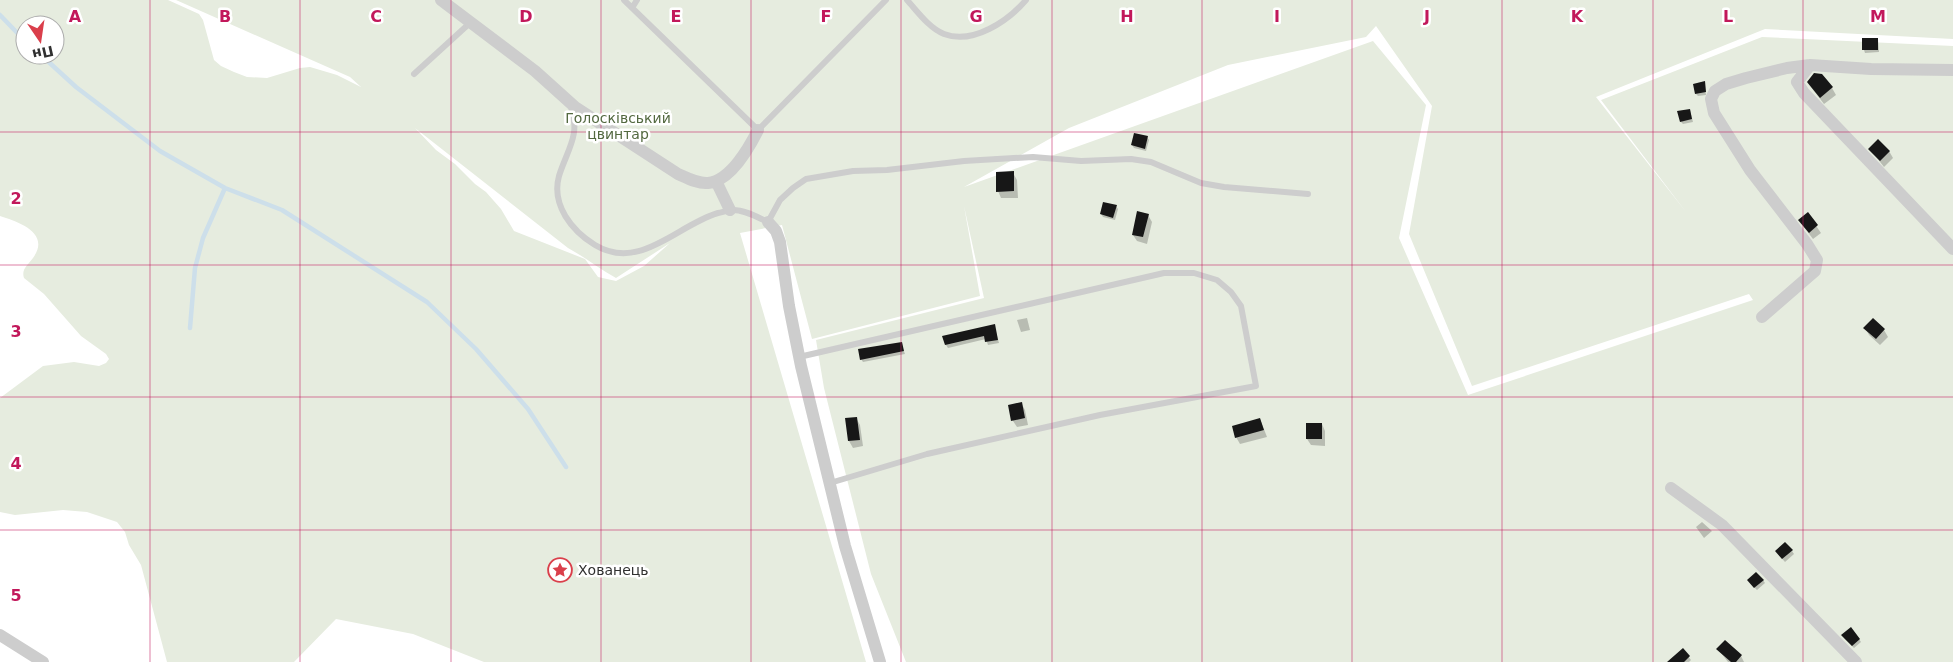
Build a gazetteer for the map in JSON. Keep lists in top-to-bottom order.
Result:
{
  "parks": ["Голосківський цвинтар"],
  "places": {
    "place": ["Хованець"]
  },
  "north": "bottom",
  "grid": {
    "columns": [
      "A",
      "B",
      "C",
      "D",
      "E",
      "F",
      "G",
      "H",
      "I",
      "J",
      "K",
      "L",
      "M"
    ],
    "rows": [
      "2",
      "3",
      "4",
      "5"
    ]
  }
}
